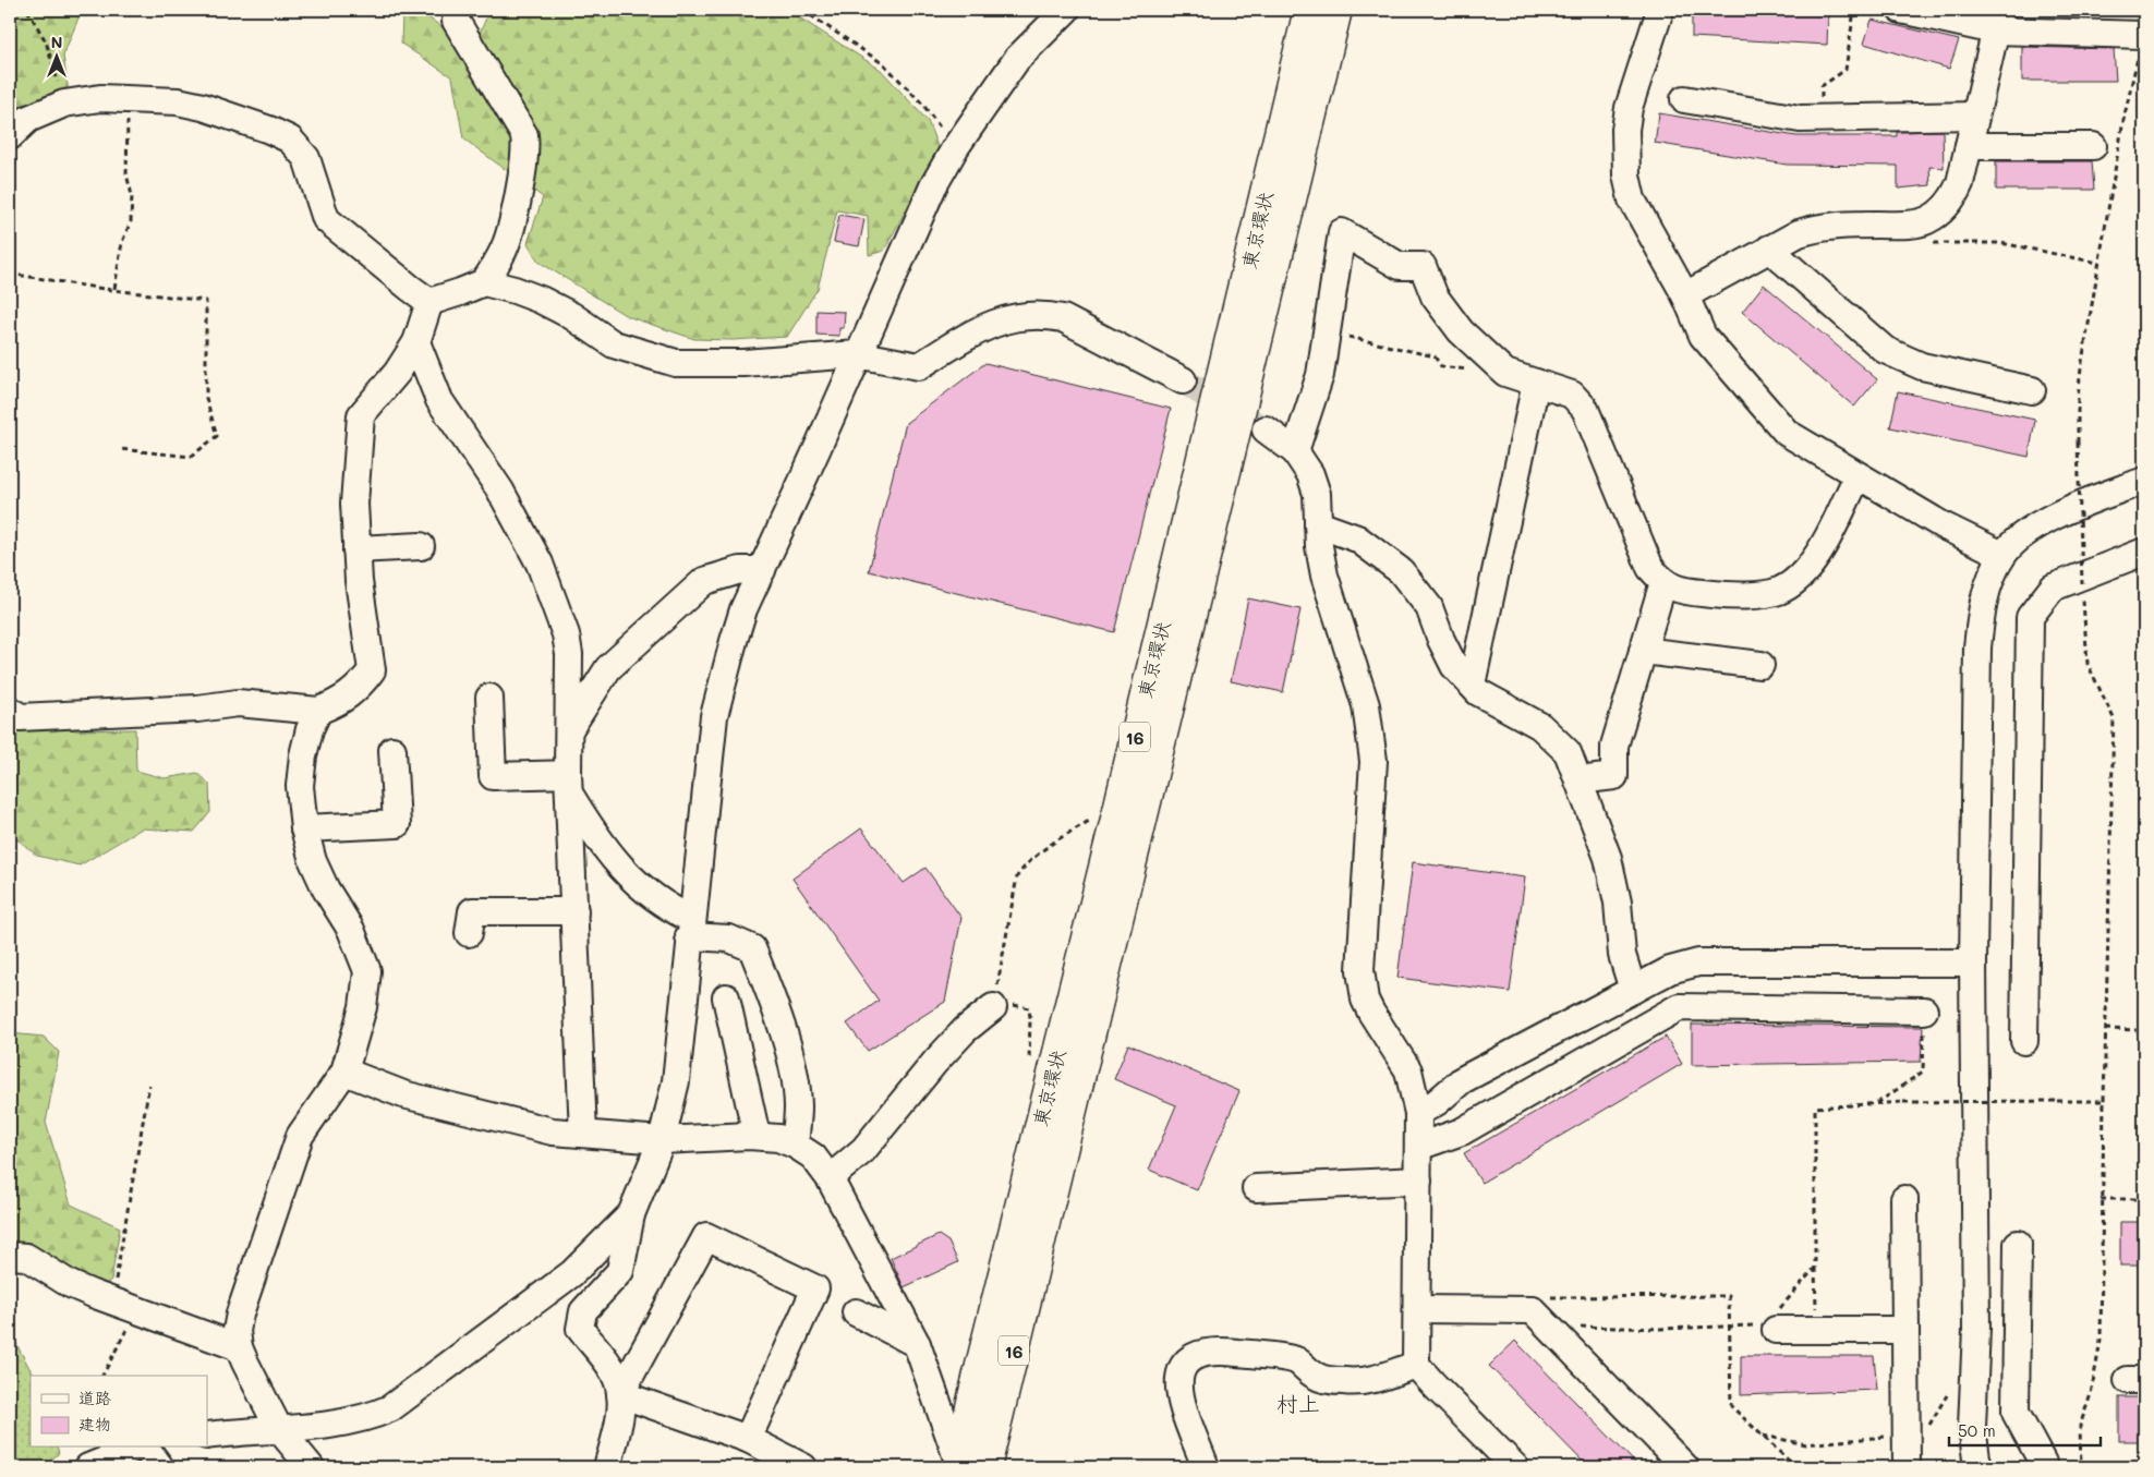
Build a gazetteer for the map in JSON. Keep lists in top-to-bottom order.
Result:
{
  "streets": {
    "highway": ["東京環状", "16"]
  },
  "districts": ["村上"],
  "legend": ["道路", "建物"],
  "scale_bar": "50 m",
  "north": "top"
}
